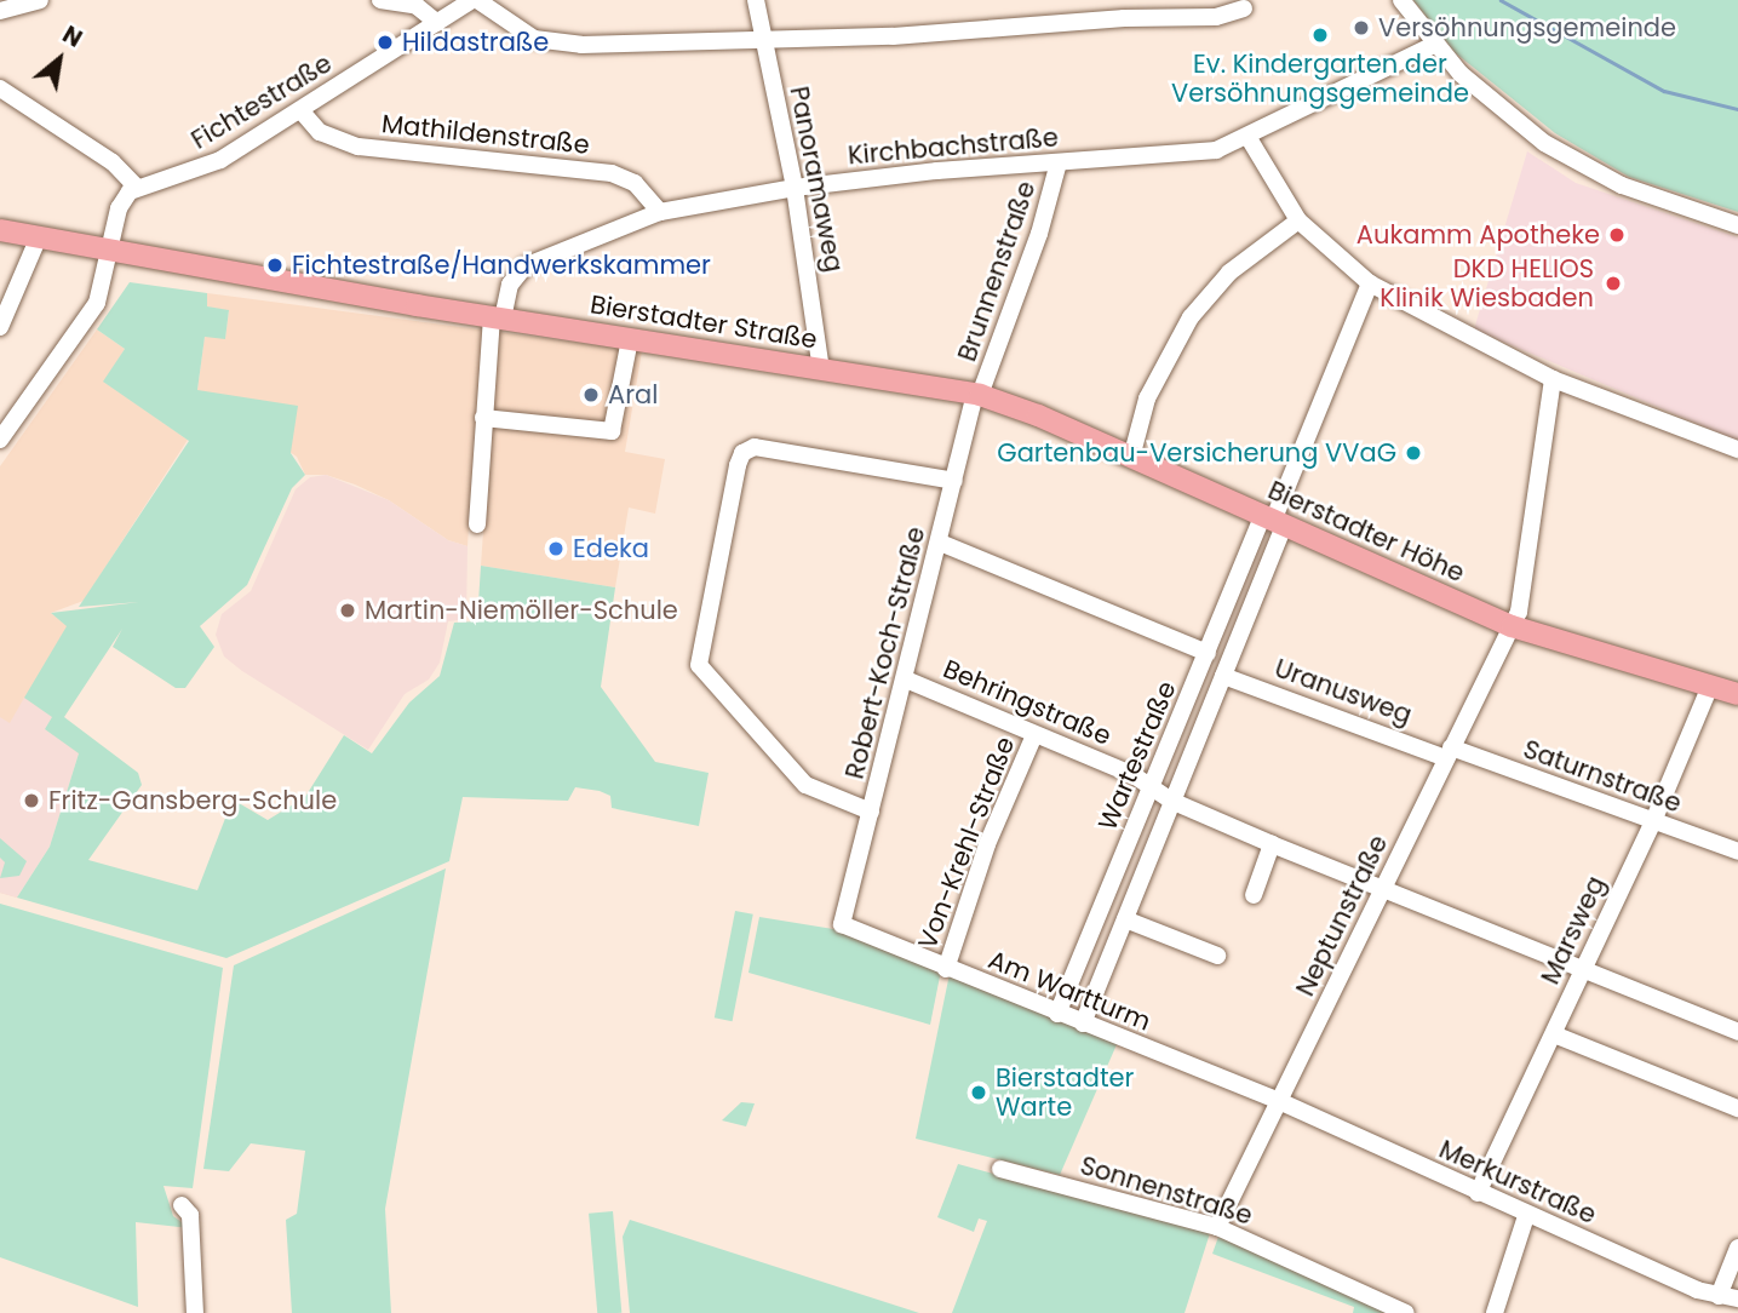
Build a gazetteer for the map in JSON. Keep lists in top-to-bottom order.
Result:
{
  "streets": {
    "main road": ["Bierstadter Straße", "Bierstadter Höhe"],
    "street": [
      "Fichtestraße",
      "Mathildenstraße",
      "Kirchbachstraße",
      "Panoramaweg",
      "Brunnenstraße",
      "Robert-Koch-Straße",
      "Uranusweg",
      "Behringstraße",
      "Wartestraße",
      "Saturnstraße",
      "Von-Krehl-Straße",
      "Neptunstraße",
      "Marsweg",
      "Am Wartturm",
      "Merkurstraße",
      "Sonnenstraße"
    ]
  },
  "crossings": [
    ["Fichtestraße", "Mathildenstraße"],
    ["Mathildenstraße", "Kirchbachstraße"],
    ["Kirchbachstraße", "Panoramaweg"],
    ["Kirchbachstraße", "Brunnenstraße"],
    ["Kirchbachstraße", "Bierstadter Straße"],
    ["Panoramaweg", "Bierstadter Straße"],
    ["Brunnenstraße", "Bierstadter Straße"],
    ["Brunnenstraße", "Bierstadter Höhe"],
    ["Brunnenstraße", "Robert-Koch-Straße"],
    ["Bierstadter Straße", "Bierstadter Höhe"],
    ["Bierstadter Straße", "Robert-Koch-Straße"],
    ["Bierstadter Höhe", "Robert-Koch-Straße"],
    ["Bierstadter Höhe", "Wartestraße"],
    ["Bierstadter Höhe", "Neptunstraße"],
    ["Bierstadter Höhe", "Marsweg"],
    ["Robert-Koch-Straße", "Behringstraße"],
    ["Robert-Koch-Straße", "Am Wartturm"],
    ["Uranusweg", "Wartestraße"],
    ["Uranusweg", "Saturnstraße"],
    ["Uranusweg", "Neptunstraße"],
    ["Behringstraße", "Wartestraße"],
    ["Behringstraße", "Von-Krehl-Straße"],
    ["Behringstraße", "Neptunstraße"],
    ["Behringstraße", "Marsweg"],
    ["Wartestraße", "Am Wartturm"],
    ["Saturnstraße", "Neptunstraße"],
    ["Saturnstraße", "Marsweg"],
    ["Von-Krehl-Straße", "Am Wartturm"],
    ["Neptunstraße", "Am Wartturm"],
    ["Neptunstraße", "Merkurstraße"],
    ["Neptunstraße", "Sonnenstraße"],
    ["Marsweg", "Merkurstraße"],
    ["Am Wartturm", "Merkurstraße"]
  ],
  "places": [
    "Versöhnungsgemeinde",
    "Ev. Kindergarten der Versöhnungsgemeinde",
    "Hildastraße",
    "Aukamm Apotheke",
    "Fichtestraße/Handwerkskammer",
    "DKD HELIOS Klinik Wiesbaden",
    "Aral",
    "Gartenbau-Versicherung VVaG",
    "Edeka",
    "Martin-Niemöller-Schule",
    "Fritz-Gansberg-Schule",
    "Bierstadter Warte"
  ],
  "north": "top right"
}
